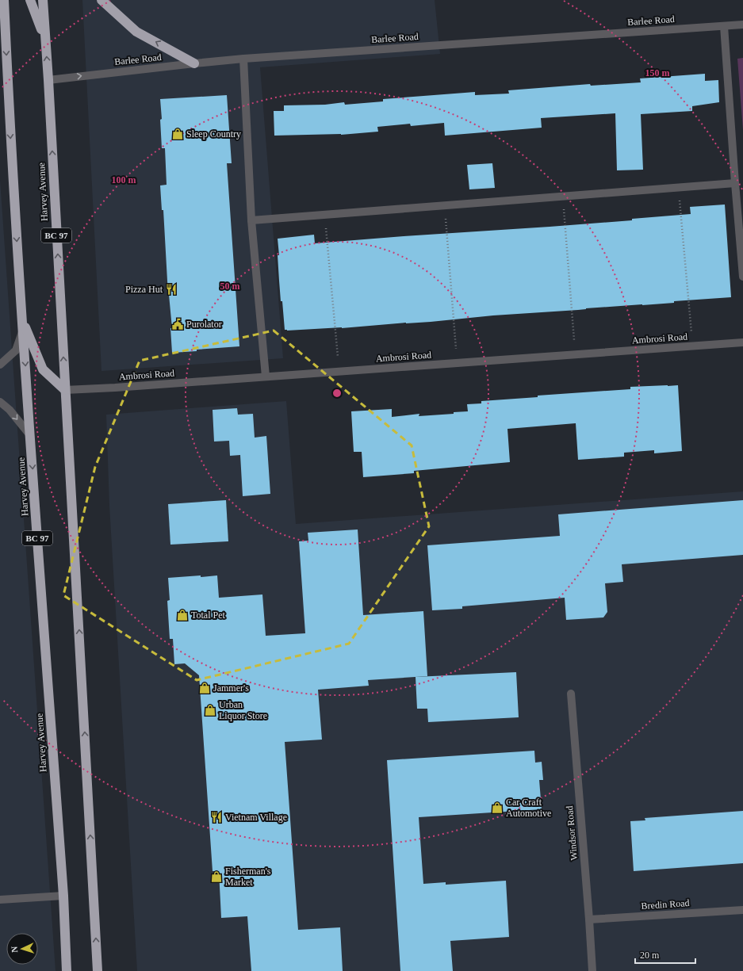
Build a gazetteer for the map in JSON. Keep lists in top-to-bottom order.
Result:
{
  "streets": {
    "highway": ["Harvey Avenue", "BC 97"],
    "street": [
      "Barlee Road",
      "Ambrosi Road",
      "Windsor Road",
      "Bredin Road"
    ]
  },
  "crossings": [
    ["Barlee Road", "Harvey Avenue"],
    ["Harvey Avenue", "Ambrosi Road"],
    ["Windsor Road", "Bredin Road"]
  ],
  "places": {
    "shop": [
      "Sleep Country",
      "Total Pet",
      "Jammer's",
      "Urban Liquor Store",
      "Car Craft Automotive",
      "Fisherman's Market"
    ],
    "restaurant": ["Pizza Hut", "Vietnam Village"],
    "public building": ["Purolator"]
  },
  "scale_bar": "20 m",
  "north": "left",
  "rings": ["150 m", "100 m", "50 m"]
}
